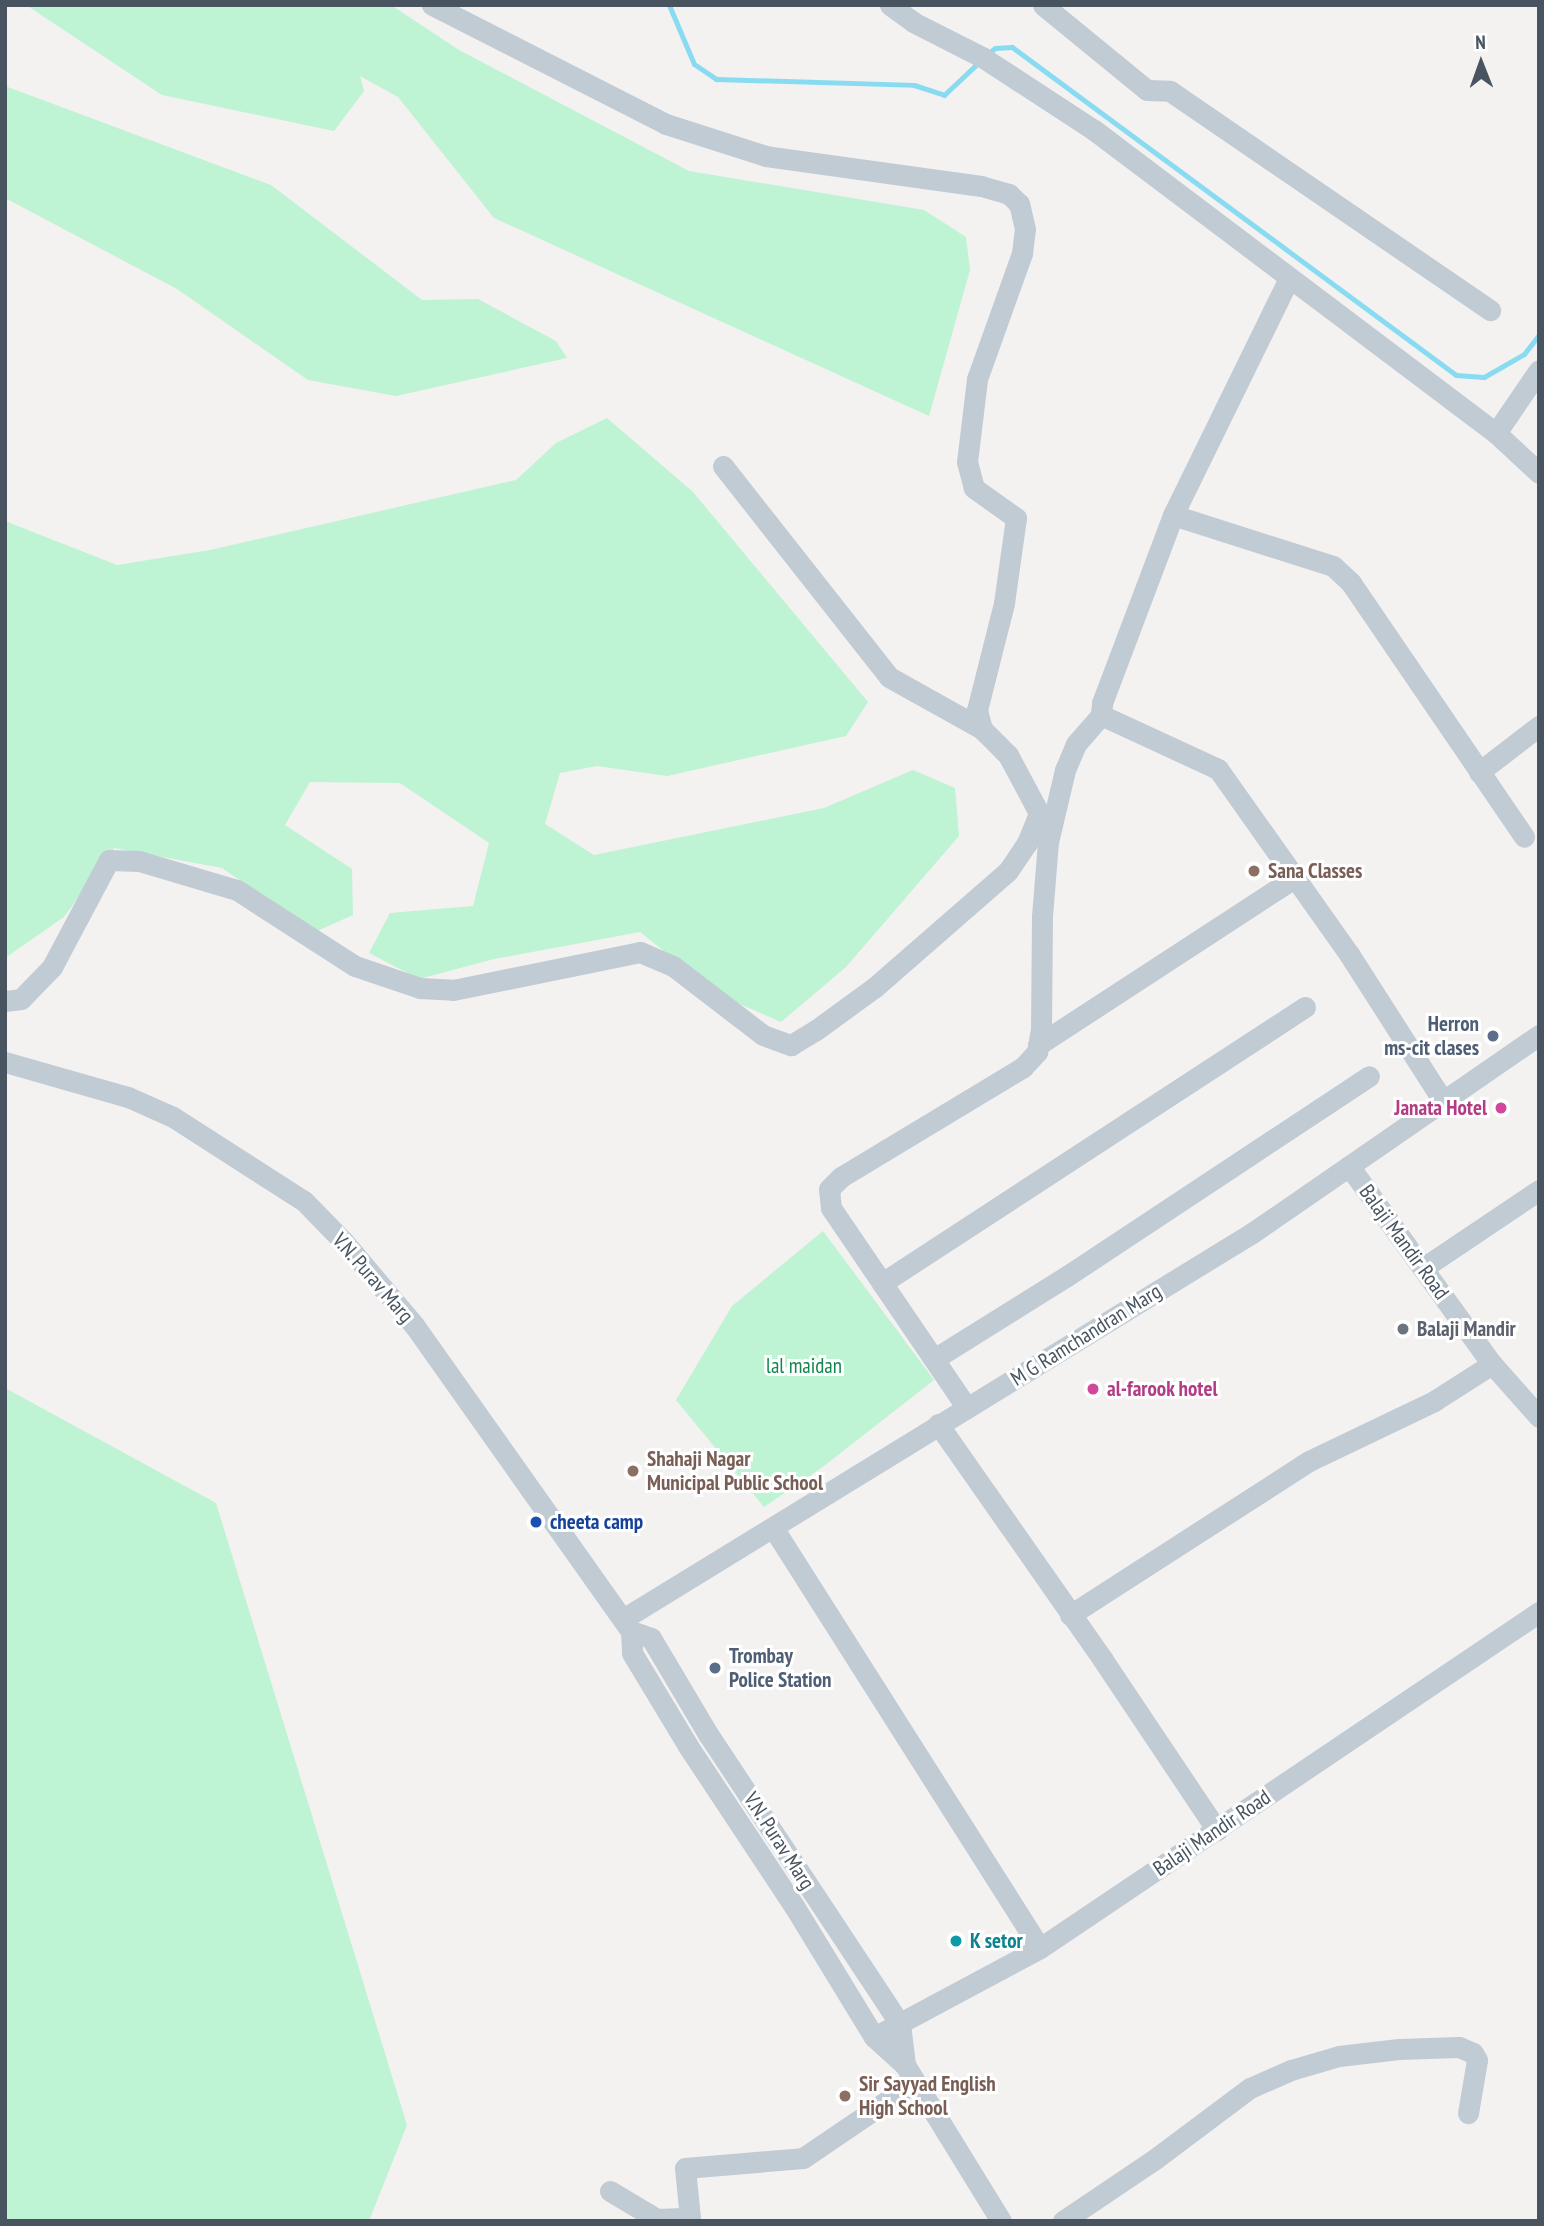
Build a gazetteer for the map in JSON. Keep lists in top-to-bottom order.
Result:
{
  "streets": {
    "street": ["Balaji Mandir Road", "V.N. Purav Marg", "M G Ramchandran Marg"]
  },
  "crossings": [
    ["Balaji Mandir Road", "V.N. Purav Marg"],
    ["Balaji Mandir Road", "M G Ramchandran Marg"],
    ["V.N. Purav Marg", "M G Ramchandran Marg"]
  ],
  "parks": ["lal maidan"],
  "places": [
    "Sana Classes",
    "Herron ms-cit clases",
    "Janata Hotel",
    "Balaji Mandir",
    "al-farook hotel",
    "Shahaji Nagar Municipal Public School",
    "cheeta camp",
    "Trombay Police Station",
    "K setor",
    "Sir Sayyad English High School"
  ],
  "north": "top"
}
